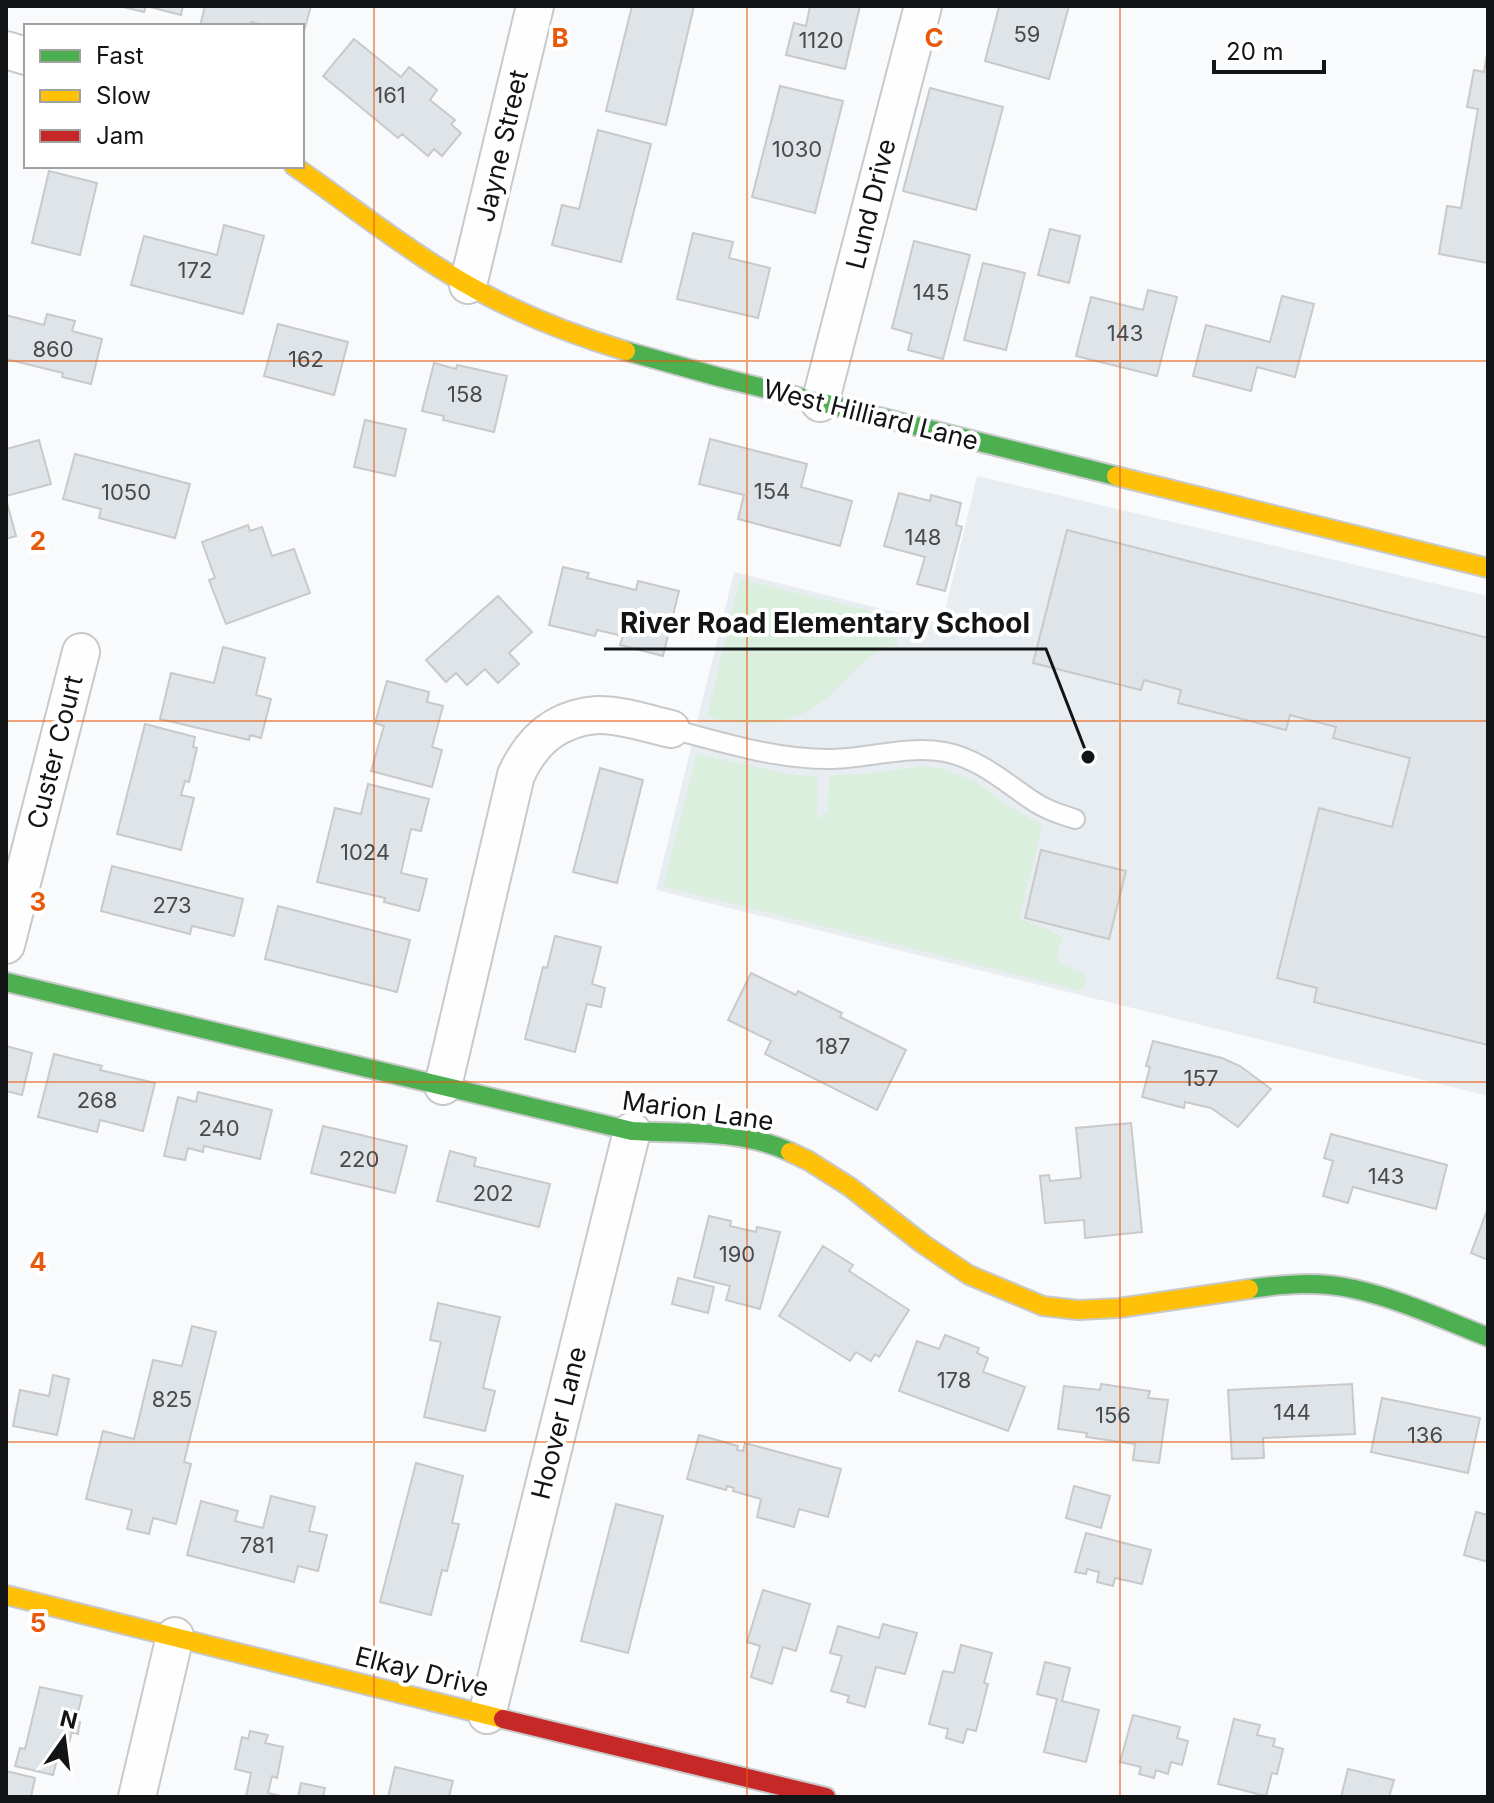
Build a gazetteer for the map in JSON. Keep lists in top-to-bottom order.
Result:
{
  "streets": {
    "street": [
      "Jayne Street",
      "Lund Drive",
      "West Hilliard Lane",
      "Custer Court",
      "Marion Lane",
      "Hoover Lane",
      "Elkay Drive"
    ]
  },
  "crossings": [
    ["Jayne Street", "West Hilliard Lane"],
    ["Lund Drive", "West Hilliard Lane"],
    ["Marion Lane", "Hoover Lane"],
    ["Hoover Lane", "Elkay Drive"]
  ],
  "places": ["River Road Elementary School"],
  "house_numbers": [
    "59",
    "1120",
    "161",
    "1030",
    "172",
    "145",
    "143",
    "860",
    "162",
    "158",
    "154",
    "1050",
    "148",
    "1024",
    "273",
    "187",
    "157",
    "268",
    "240",
    "220",
    "143",
    "202",
    "190",
    "178",
    "825",
    "144",
    "156",
    "136",
    "781"
  ],
  "legend": ["Fast", "Slow", "Jam"],
  "scale_bar": "20 m",
  "north": "top",
  "grid": {
    "columns": ["B", "C"],
    "rows": [
      "2",
      "3",
      "4",
      "5"
    ]
  }
}
